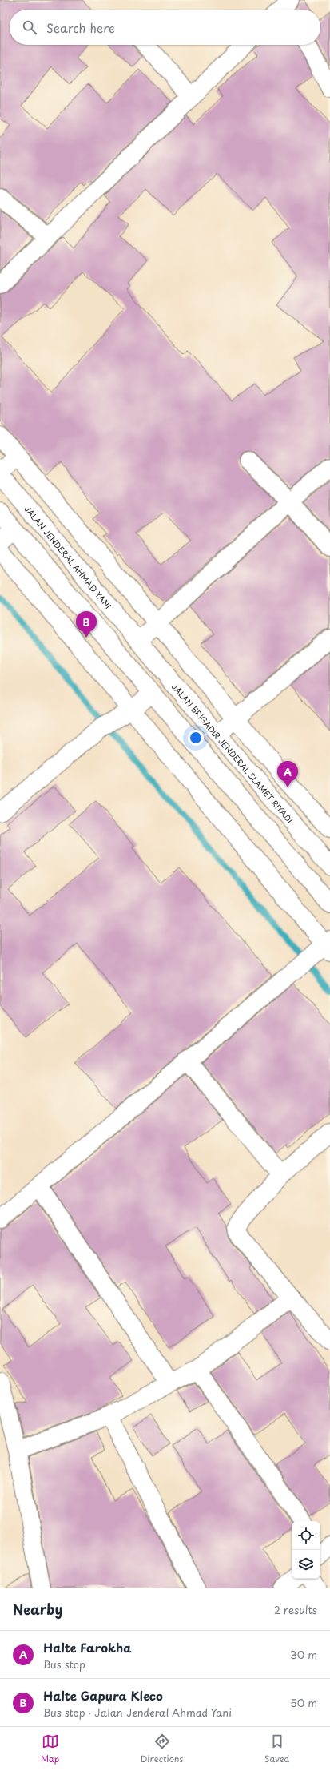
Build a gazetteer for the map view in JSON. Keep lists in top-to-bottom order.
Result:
{
  "streets": {
    "main road": ["JALAN JENDERAL AHMAD YANI", "JALAN BRIGADIR JENDERAL SLAMET RIYADI"]
  },
  "crossings": [
    ["JALAN JENDERAL AHMAD YANI", "JALAN BRIGADIR JENDERAL SLAMET RIYADI"]
  ],
  "page": {
    "search": "Search here",
    "pins": ["B", "A"],
    "heading": ["Nearby", "2 results"],
    "list": [
      {
        "mark": "A",
        "name": "Halte Farokha",
        "note": "Bus stop",
        "value": "30 m"
      },
      {
        "mark": "B",
        "name": "Halte Gapura Kleco",
        "note": "Bus stop · Jalan Jenderal Ahmad Yani",
        "value": "50 m"
      }
    ],
    "nav": ["Map", "Directions", "Saved"]
  }
}
